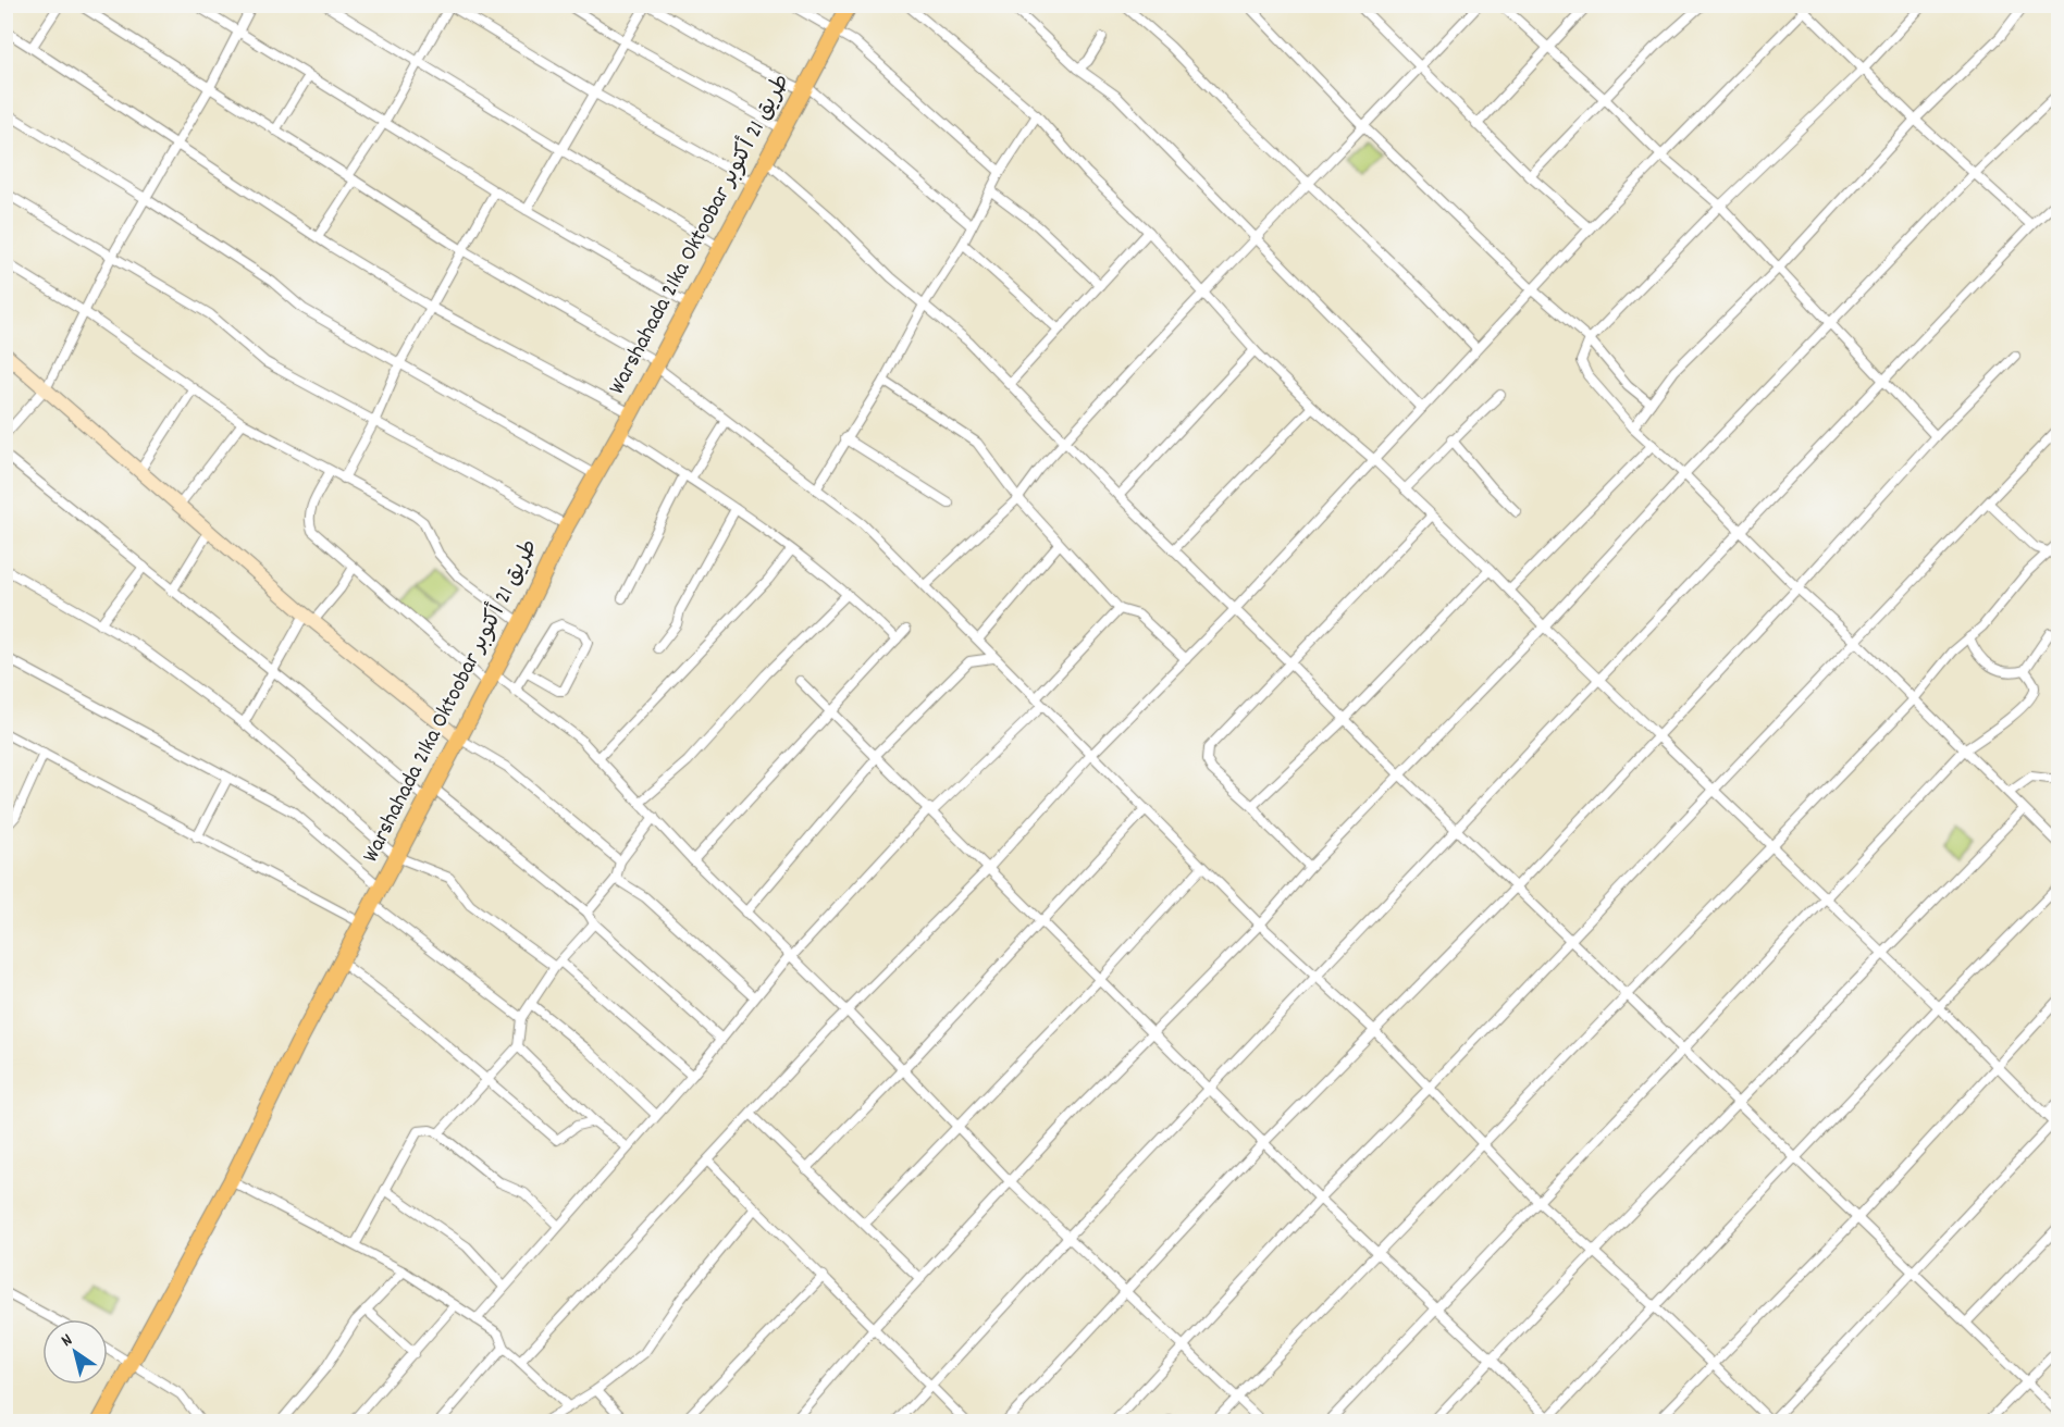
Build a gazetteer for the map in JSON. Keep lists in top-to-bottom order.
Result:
{
  "streets": {
    "main road": ["Warshahada 21ka Oktoobar طريق 21 أكتوبر"]
  },
  "north": "top left"
}
